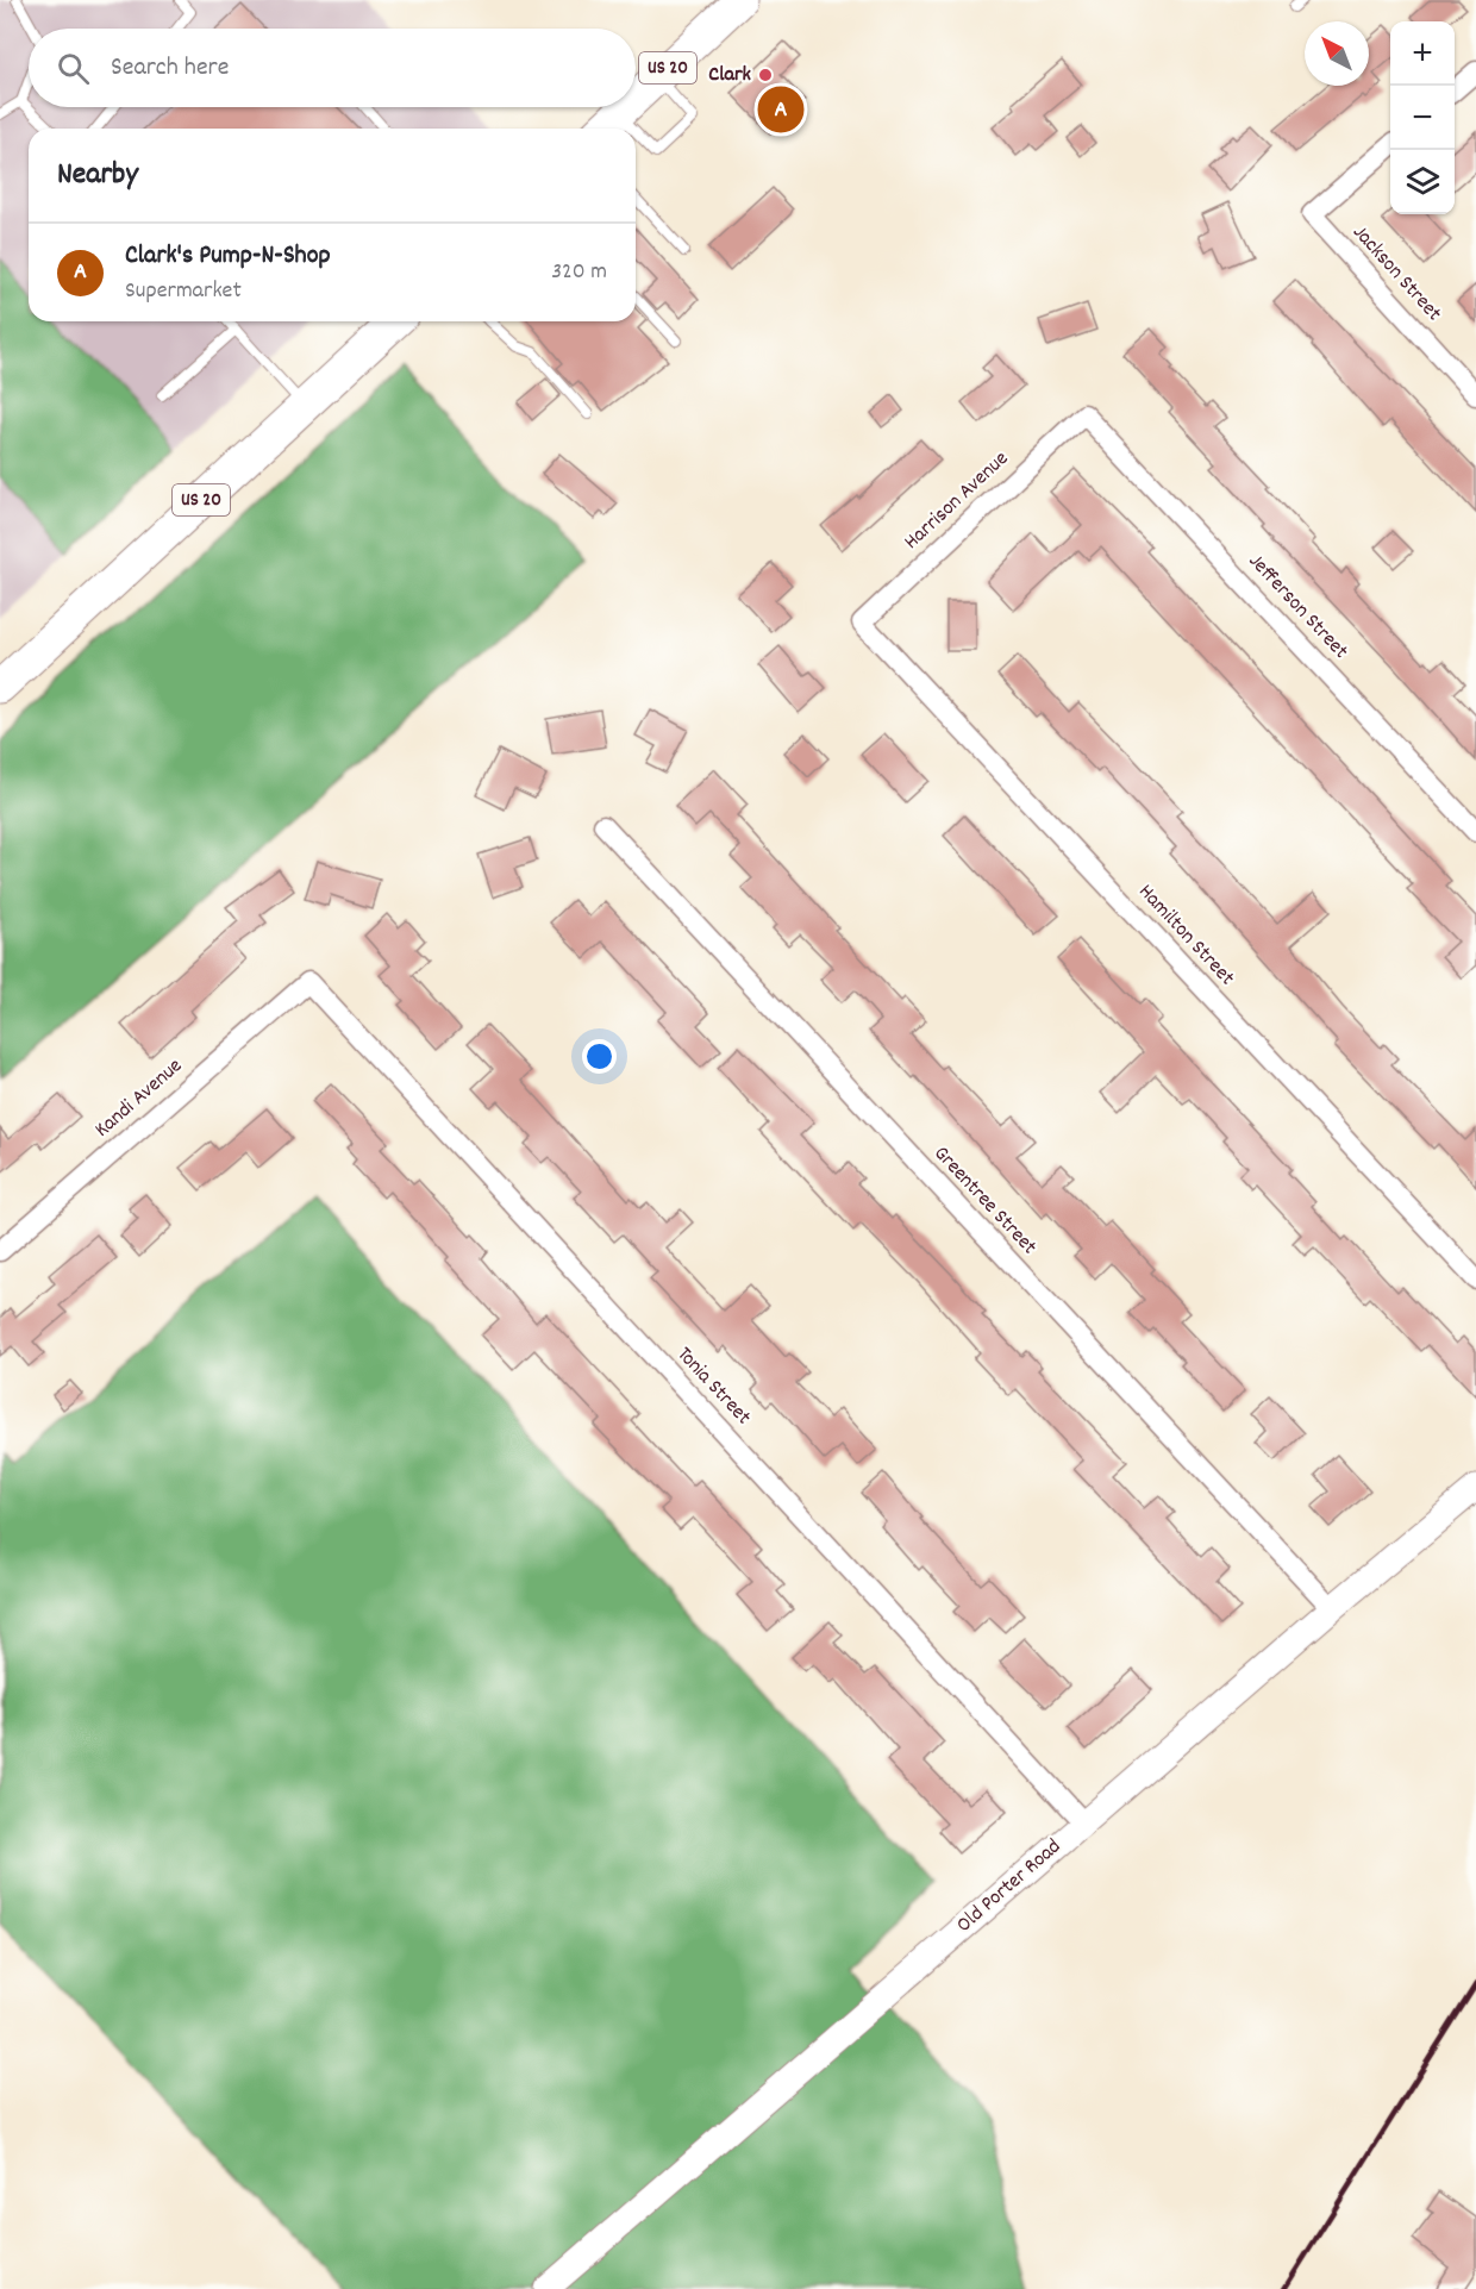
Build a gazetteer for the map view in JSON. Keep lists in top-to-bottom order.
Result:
{
  "streets": {
    "main road": ["US 20"],
    "street": [
      "Jackson Street",
      "Harrison Avenue",
      "Jefferson Street",
      "Hamilton Street",
      "Kandi Avenue",
      "Greentree Street",
      "Tonia Street",
      "Old Porter Road"
    ]
  },
  "crossings": [
    ["Harrison Avenue", "Jefferson Street"],
    ["Harrison Avenue", "Hamilton Street"],
    ["Kandi Avenue", "Tonia Street"],
    ["Greentree Street", "Old Porter Road"],
    ["Tonia Street", "Old Porter Road"]
  ],
  "places": ["Clark"],
  "north": "top left",
  "page": {
    "map_buttons": ["+", "−"],
    "search": "Search here",
    "pins": "A",
    "heading": "Nearby",
    "list": [
      {
        "mark": "A",
        "name": "Clark's Pump-N-Shop",
        "note": "Supermarket",
        "value": "320 m"
      }
    ]
  }
}
